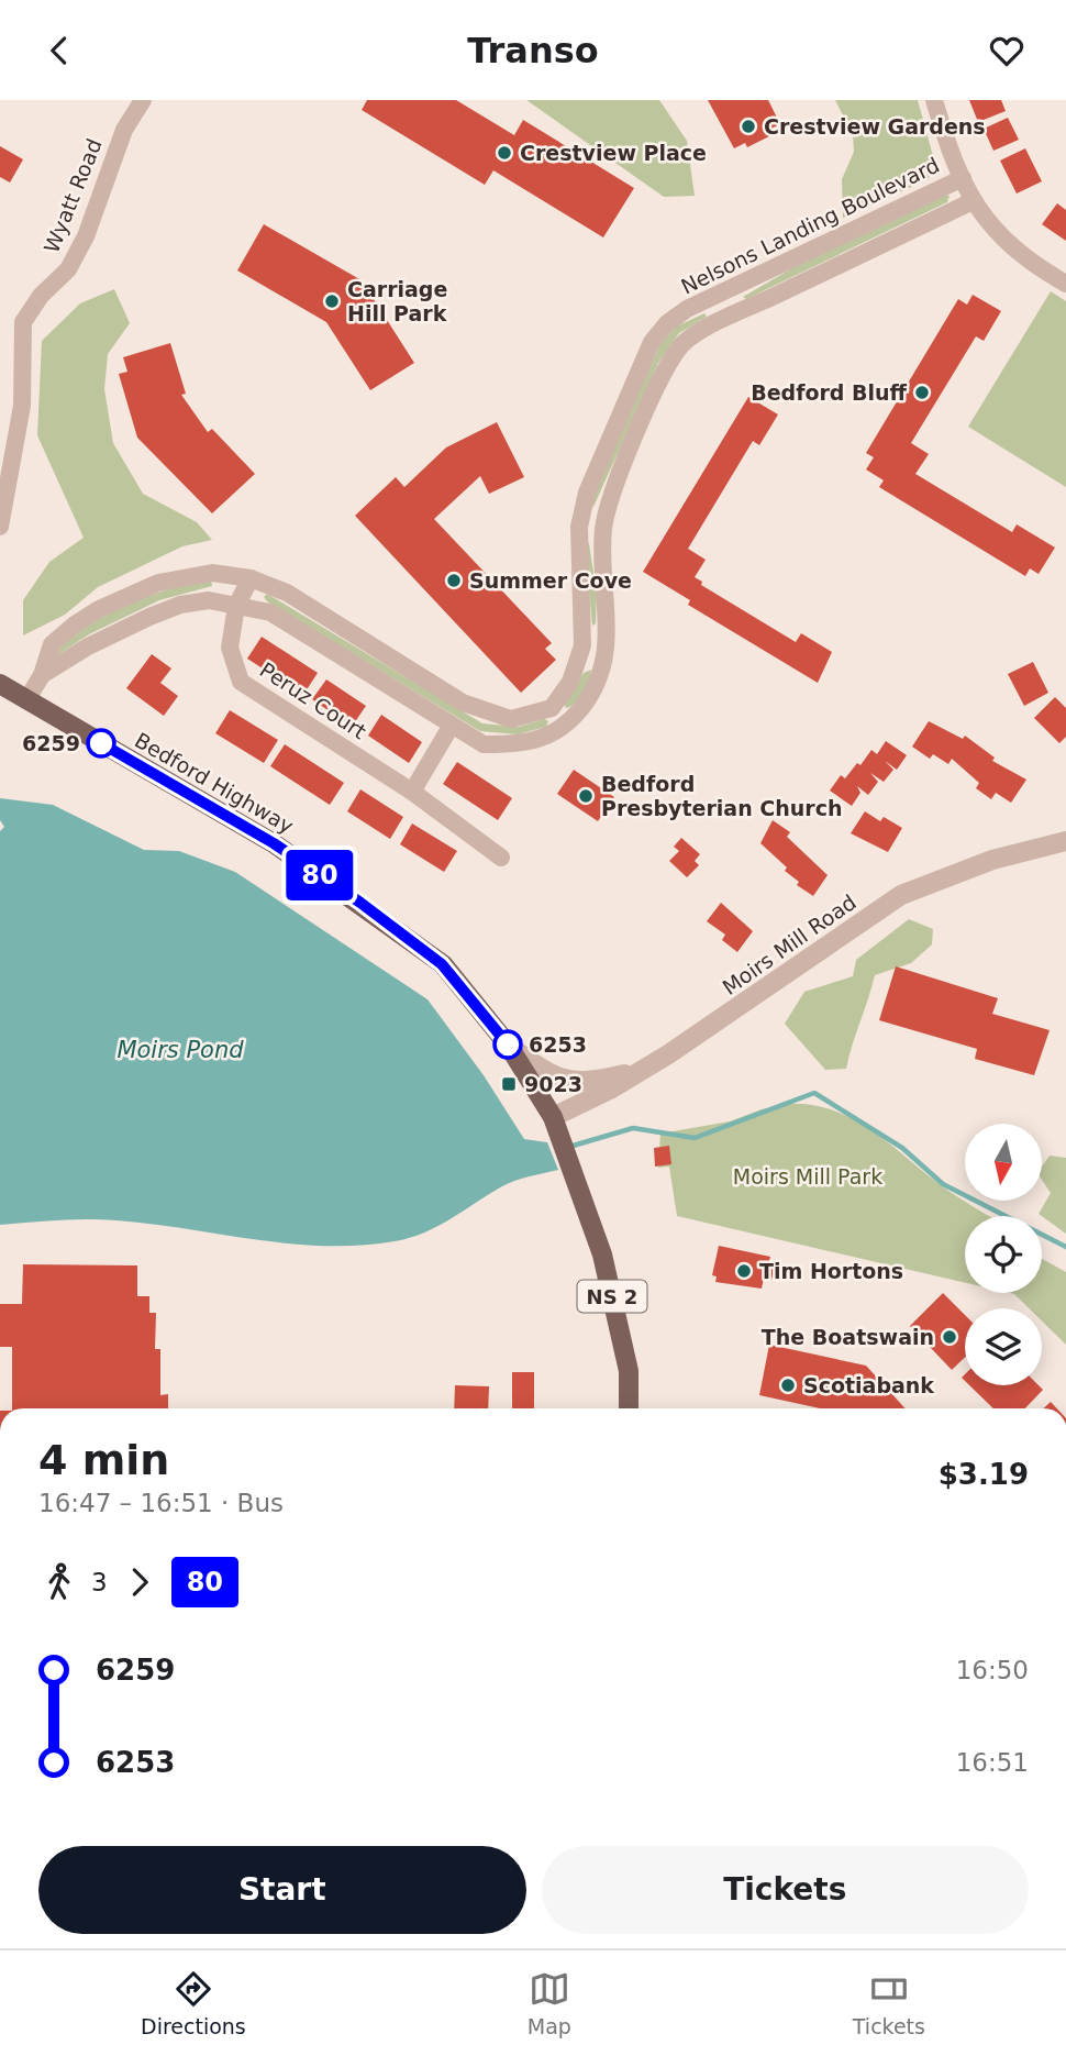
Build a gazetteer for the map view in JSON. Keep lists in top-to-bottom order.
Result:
{
  "streets": {
    "main road": ["Bedford Highway", "NS 2"],
    "street": [
      "Wyatt Road",
      "Nelsons Landing Boulevard",
      "Peruz Court",
      "Moirs Mill Road"
    ]
  },
  "crossings": [
    ["Nelsons Landing Boulevard", "Peruz Court"],
    ["Nelsons Landing Boulevard", "Bedford Highway"],
    ["Bedford Highway", "Moirs Mill Road"]
  ],
  "water": ["Moirs Pond"],
  "parks": ["Moirs Mill Park"],
  "places": {
    "other": [
      "Crestview Gardens",
      "Crestview Place",
      "Carriage Hill Park",
      "Bedford Bluff",
      "Summer Cove",
      "6259",
      "Bedford Presbyterian Church",
      "6253",
      "Tim Hortons",
      "The Boatswain",
      "Scotiabank"
    ],
    "transit": ["9023"]
  },
  "lines": ["bus line 80"],
  "north": "bottom",
  "page": {
    "header": "Transo",
    "on_map": "80",
    "heading": ["4 min", "16:47 – 16:51 · Bus", "$3.19"],
    "legs": ["3", "80"],
    "list": [
      {
        "name": "6259",
        "value": "16:50"
      },
      {
        "name": "6253",
        "value": "16:51"
      }
    ],
    "buttons": ["Start", "Tickets"],
    "tabs": ["Directions", "Map", "Tickets"]
  }
}
